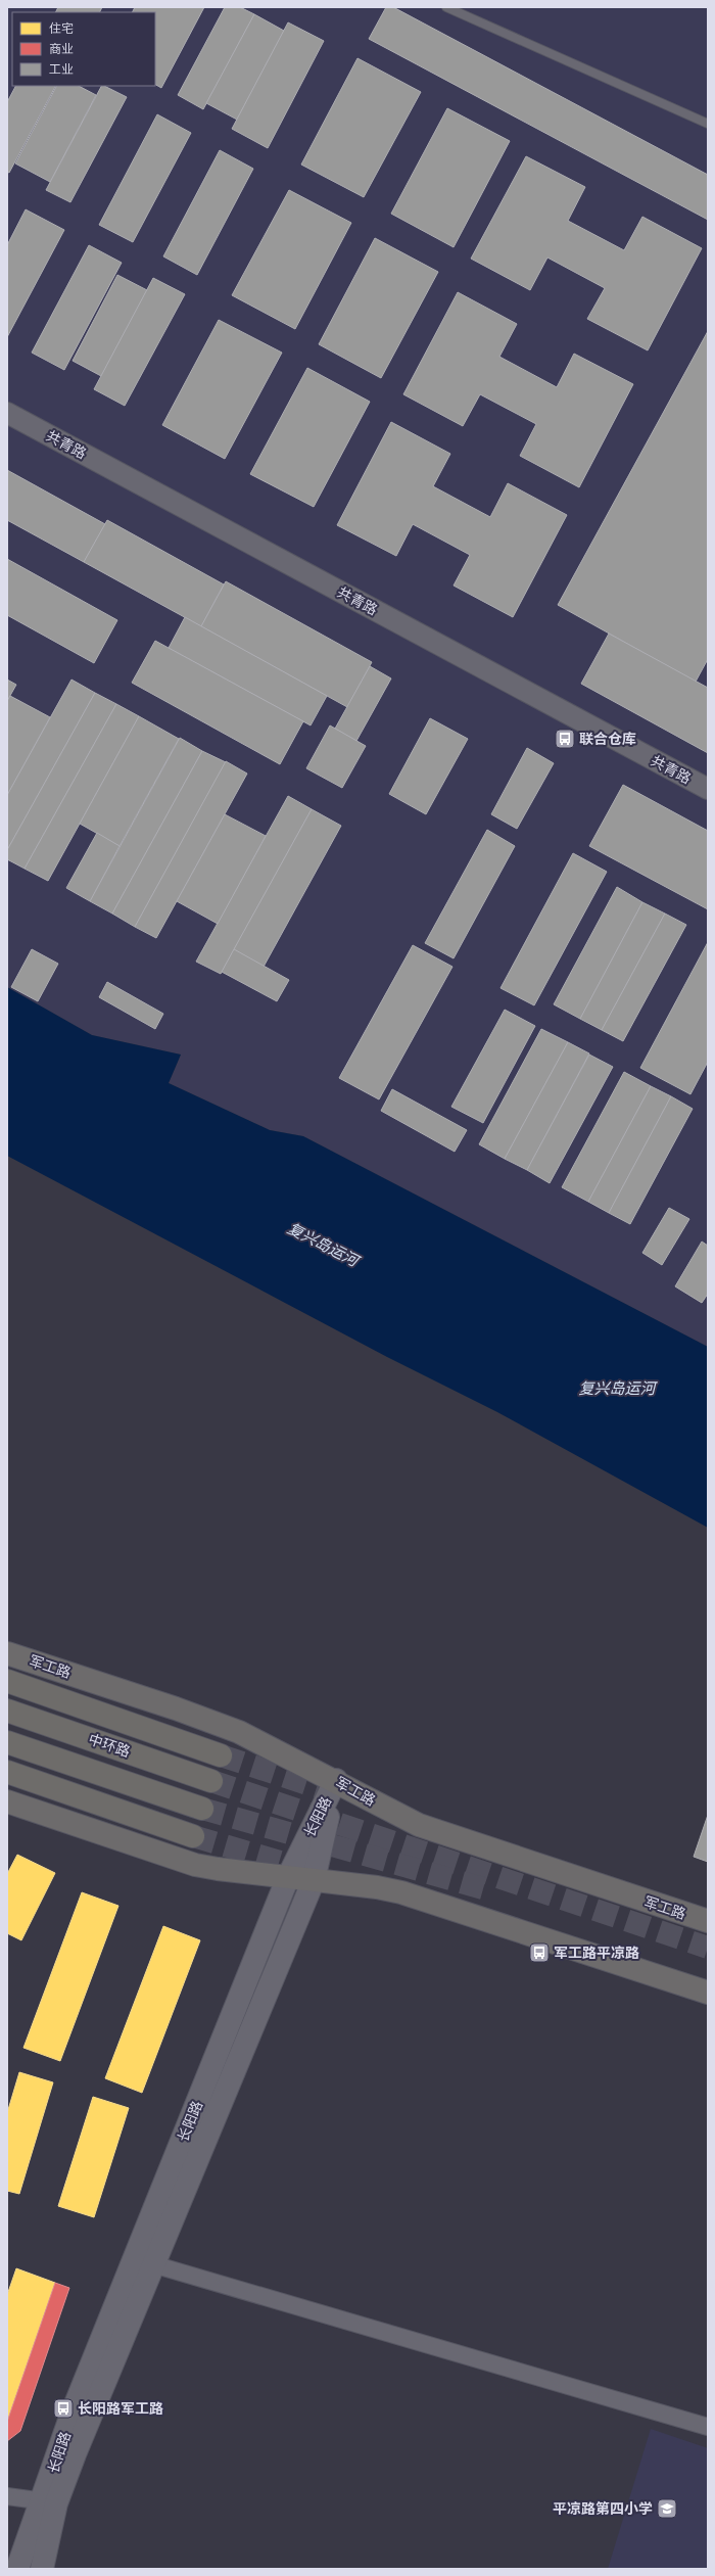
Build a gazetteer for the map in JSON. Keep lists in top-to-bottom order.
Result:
{
  "streets": {
    "highway": ["中环路"],
    "main road": ["军工路", "长阳路"],
    "street": ["共青路"]
  },
  "crossings": [
    ["军工路", "长阳路"]
  ],
  "water": ["复兴岛运河"],
  "places": {
    "bus stop": ["联合仓库", "军工路平凉路", "长阳路军工路"],
    "school or university": ["平凉路第四小学"]
  },
  "legend": ["住宅", "商业", "工业"]
}
